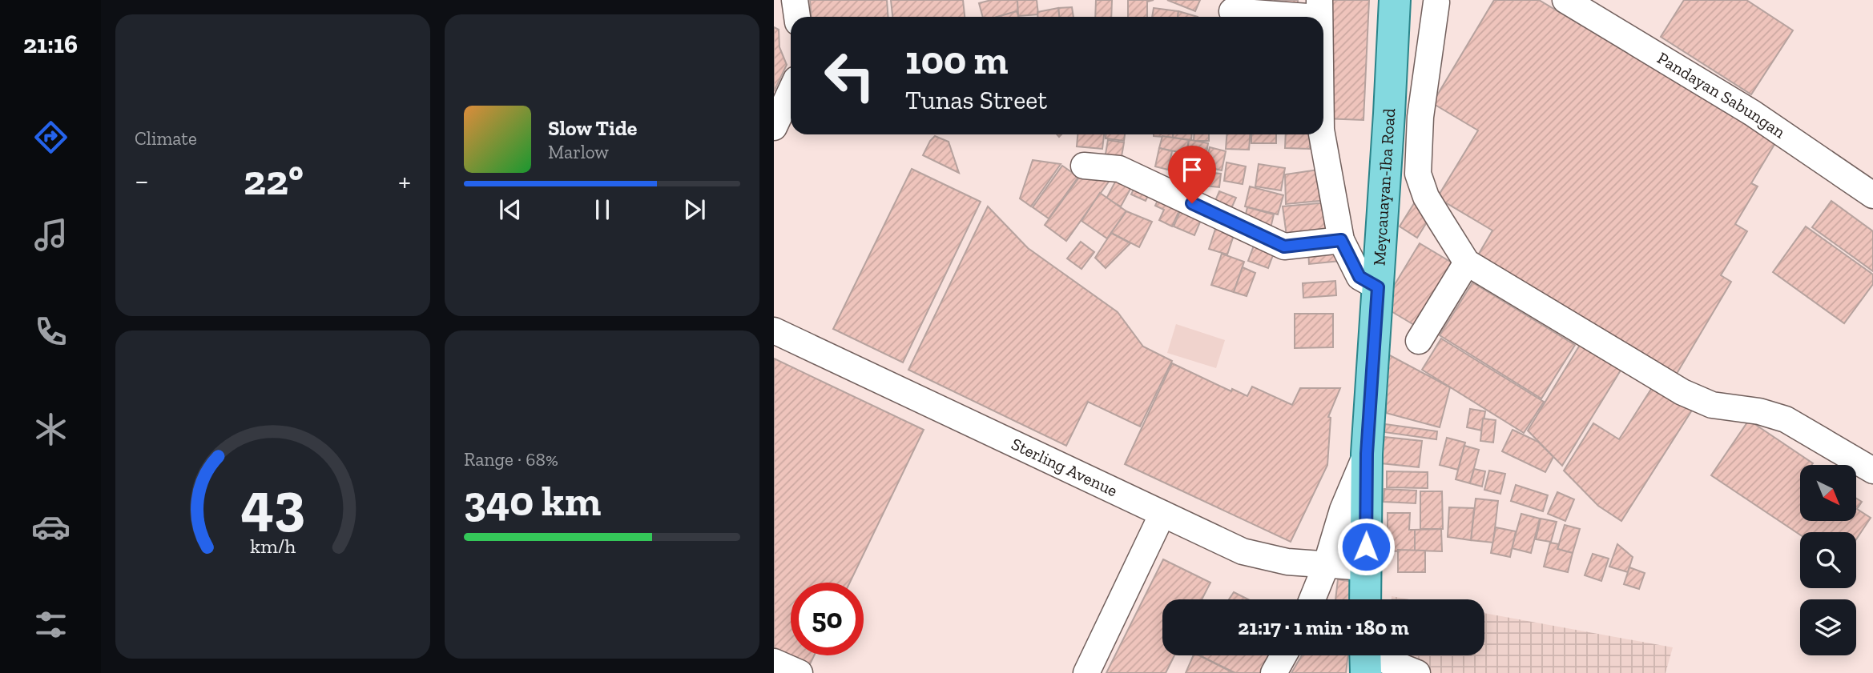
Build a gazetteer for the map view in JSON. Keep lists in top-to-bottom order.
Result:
{
  "streets": {
    "main road": ["Meycauayan-Iba Road"],
    "street": ["Pandayan Sabungan", "Sterling Avenue"]
  },
  "crossings": [
    ["Meycauayan-Iba Road", "Sterling Avenue"]
  ],
  "north": "bottom right",
  "page": {
    "tabs": "21:16",
    "tile": [
      "Climate",
      ["Range · 68%", "340 km"]
    ],
    "turn": ["100 m", "Tunas Street"],
    "song": ["Slow Tide", "Marlow"],
    "heat": ["−", "22°", "+"],
    "limit": "50",
    "trip": "21:17 · 1 min · 180 m",
    "gauge": ["43", "km/h"]
  }
}
